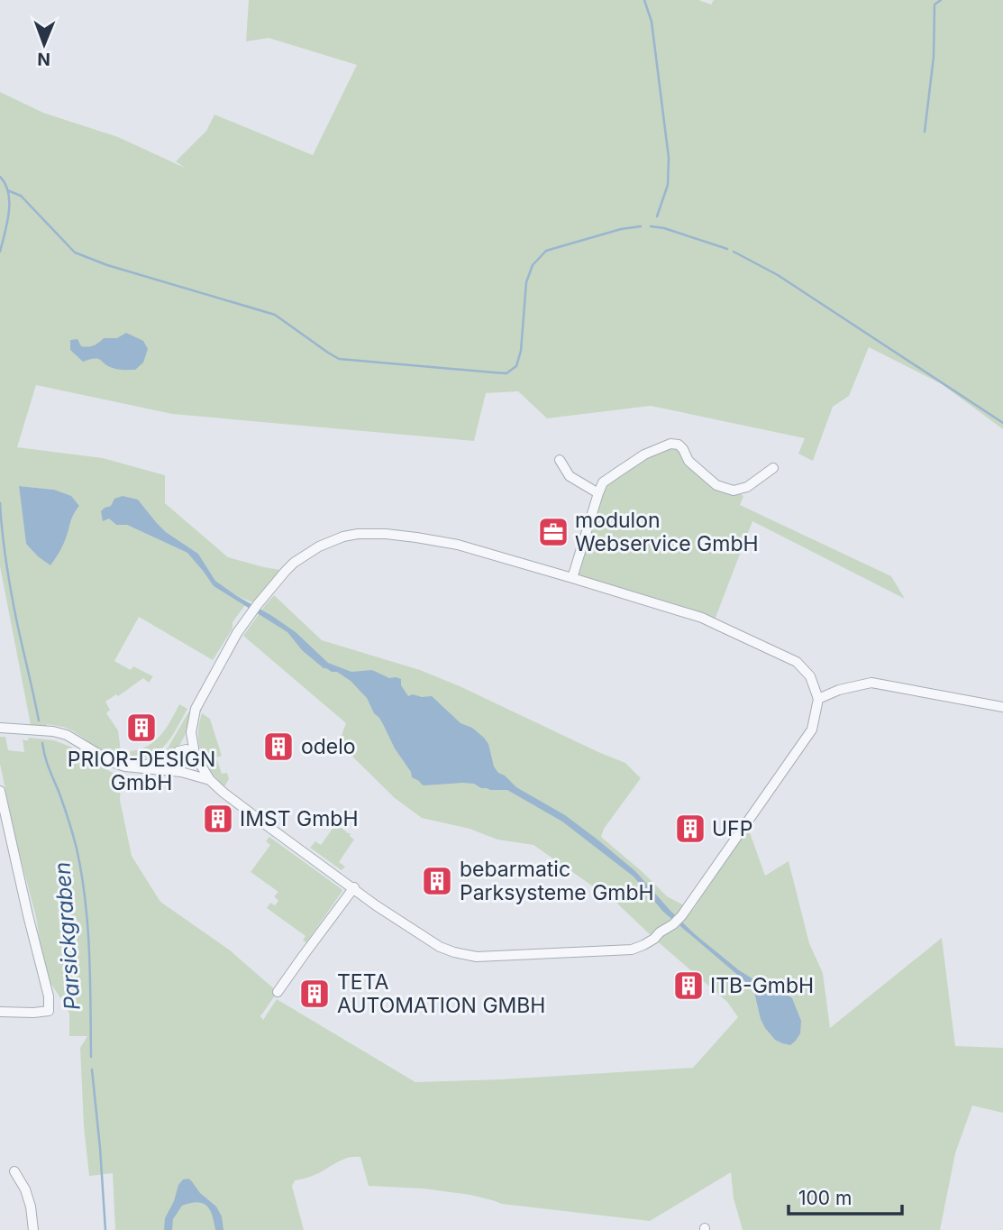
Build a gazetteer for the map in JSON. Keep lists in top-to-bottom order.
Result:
{
  "water": ["Parsickgraben"],
  "places": {
    "office": ["modulon Webservice GmbH"],
    "building": [
      "PRIOR-DESIGN GmbH",
      "odelo",
      "IMST GmbH",
      "UFP",
      "bebarmatic Parksysteme GmbH",
      "ITB-GmbH",
      "TETA AUTOMATION GMBH"
    ]
  },
  "scale_bar": "100 m",
  "north": "bottom"
}
